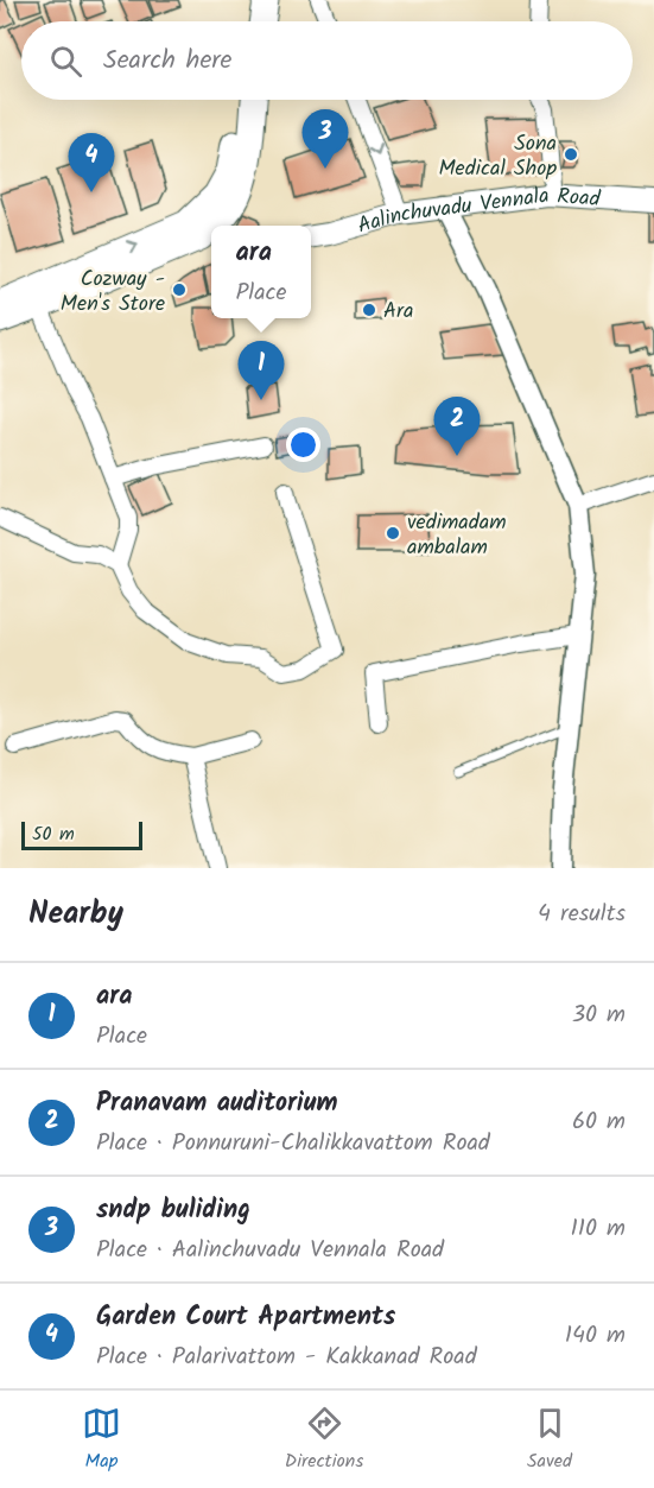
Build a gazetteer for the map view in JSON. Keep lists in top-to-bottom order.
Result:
{
  "streets": {
    "main road": ["Aalinchuvadu Vennala Road"]
  },
  "places": [
    "Sona Medical Shop",
    "Cozway - Men's Store",
    "Ara",
    "vedimadam ambalam"
  ],
  "scale_bar": "50 m",
  "page": {
    "search": "Search here",
    "pins": [
      "3",
      "4",
      "1",
      "2"
    ],
    "popup": ["ara", "Place"],
    "scale": "50 m",
    "heading": ["Nearby", "4 results"],
    "list": [
      {
        "mark": "1",
        "name": "ara",
        "note": "Place",
        "value": "30 m"
      },
      {
        "mark": "2",
        "name": "Pranavam auditorium",
        "note": "Place · Ponnuruni-Chalikkavattom Road",
        "value": "60 m"
      },
      {
        "mark": "3",
        "name": "sndp buliding",
        "note": "Place · Aalinchuvadu Vennala Road",
        "value": "110 m"
      },
      {
        "mark": "4",
        "name": "Garden Court Apartments",
        "note": "Place · Palarivattom - Kakkanad Road",
        "value": "140 m"
      }
    ],
    "nav": ["Map", "Directions", "Saved"]
  }
}
